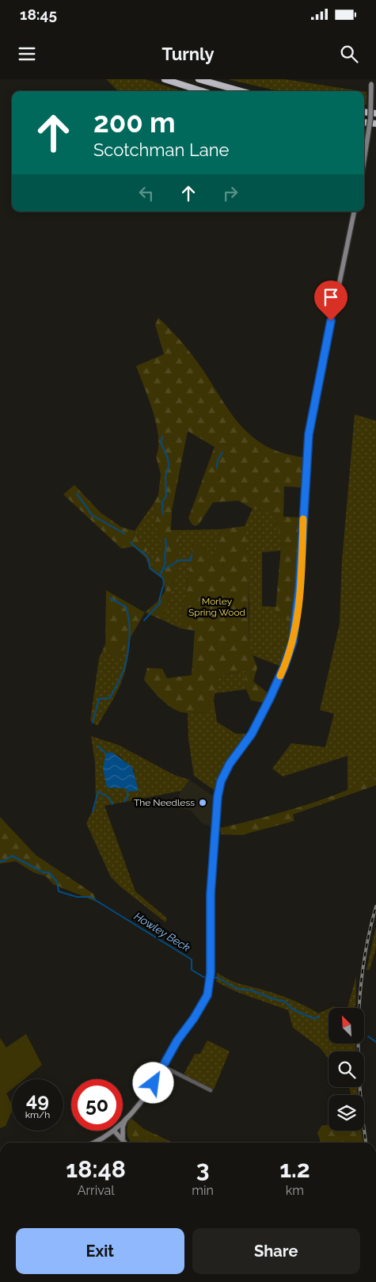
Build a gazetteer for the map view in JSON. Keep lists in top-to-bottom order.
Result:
{
  "water": ["Howley Beck"],
  "parks": ["Morley Spring Wood"],
  "places": ["The Needless"],
  "north": "top left",
  "page": {
    "status": "18:45",
    "header": "Turnly",
    "turn": ["200 m", "Scotchman Lane"],
    "speed": "49 km/h",
    "limit": "50",
    "eta": [
      "18:48",
      "Arrival",
      "3",
      "min",
      "1.2",
      "km"
    ],
    "buttons": ["Exit", "Share"]
  }
}
